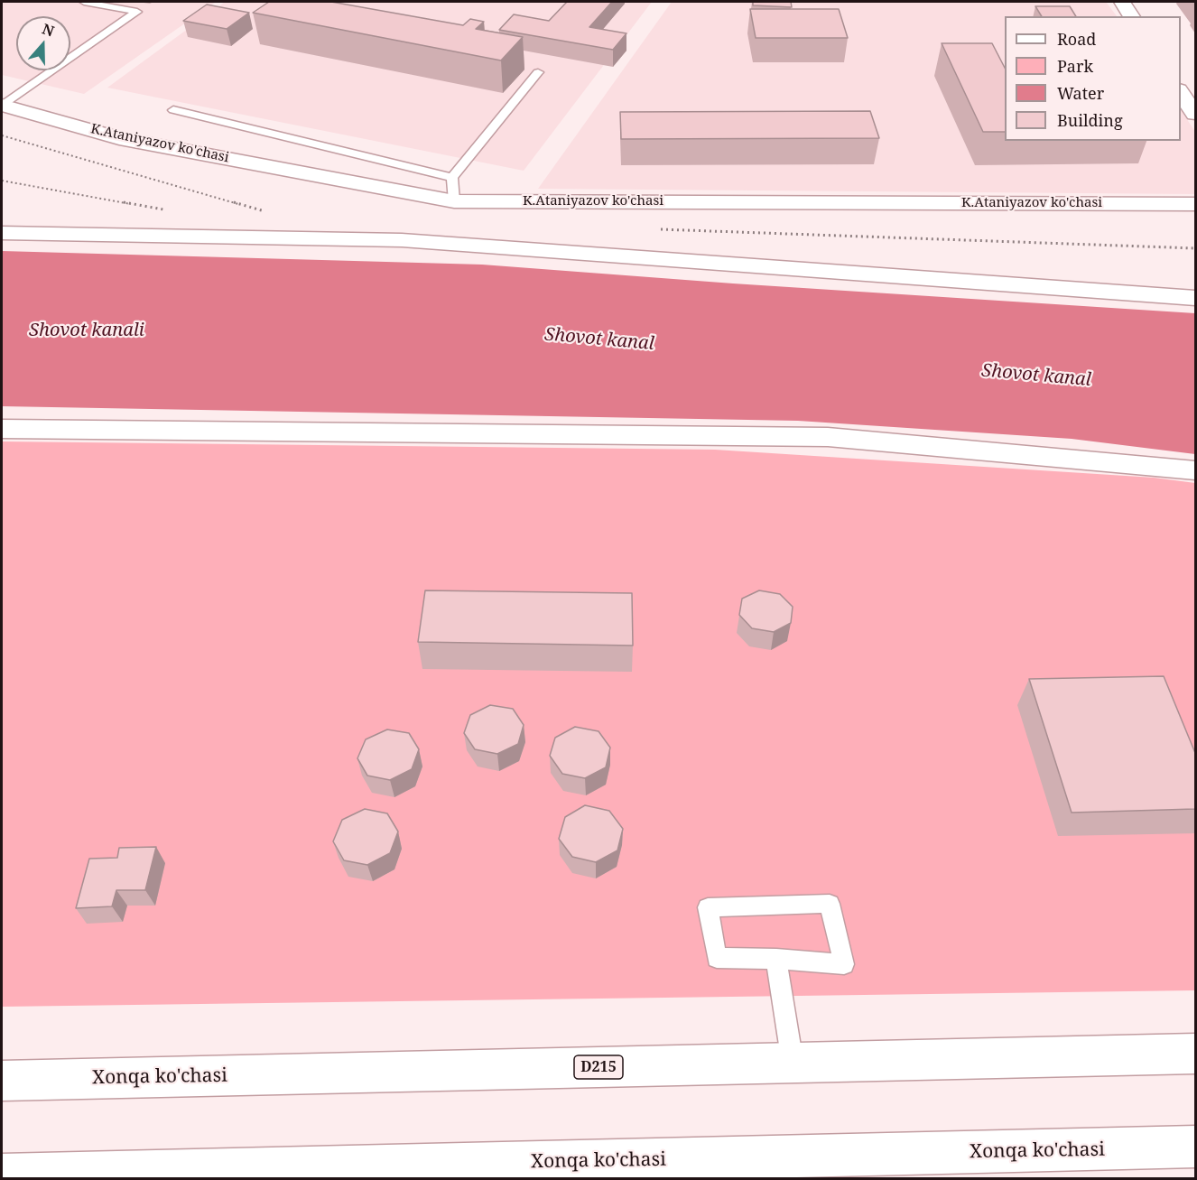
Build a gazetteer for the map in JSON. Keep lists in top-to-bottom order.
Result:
{
  "streets": {
    "street": ["K.Ataniyazov ko'chasi", "D215", "Xonqa ko'chasi"]
  },
  "water": ["Shovot kanali", "Shovot kanal"],
  "legend": [
    "Road",
    "Park",
    "Water",
    "Building"
  ],
  "north": "top"
}
